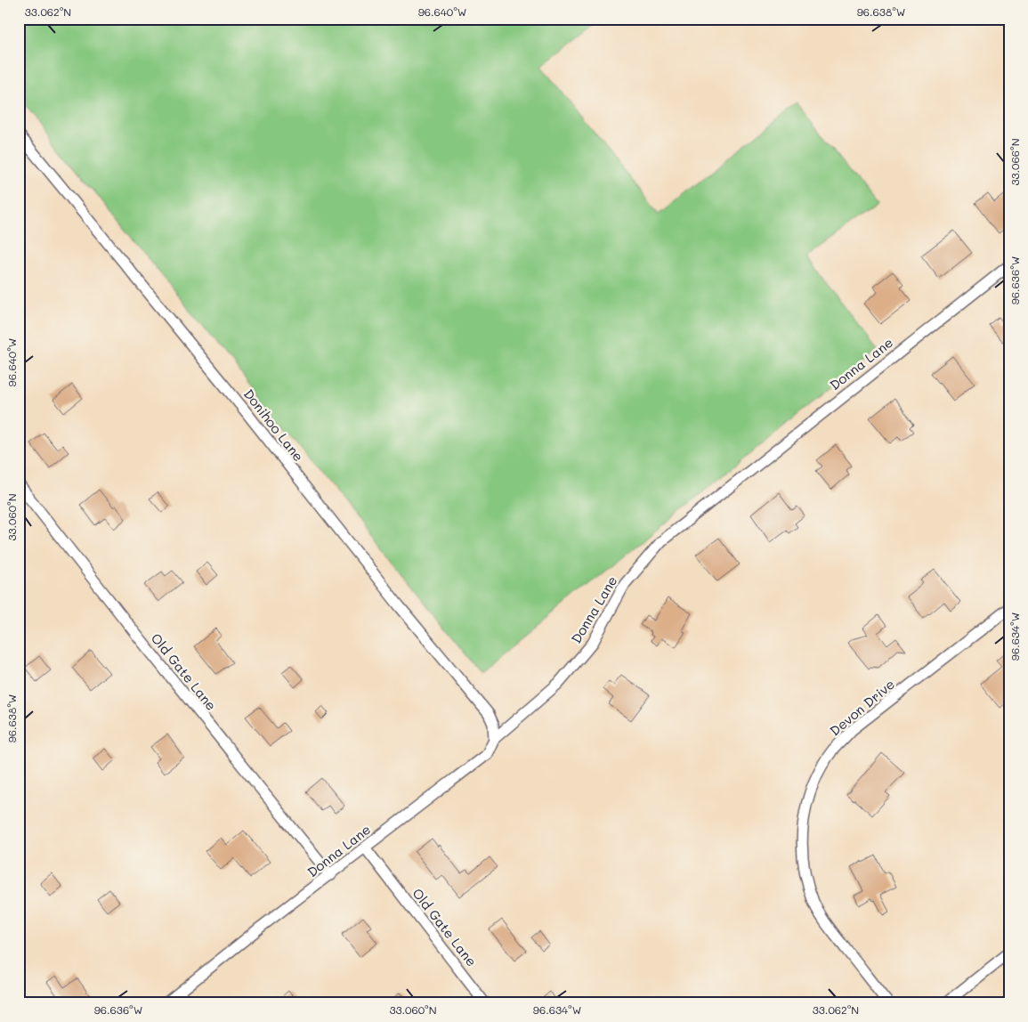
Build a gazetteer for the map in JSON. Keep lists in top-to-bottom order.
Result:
{
  "streets": {
    "street": [
      "Donna Lane",
      "Donihoo Lane",
      "Old Gate Lane",
      "Devon Drive"
    ]
  },
  "crossings": [
    ["Donna Lane", "Donihoo Lane"],
    ["Donna Lane", "Old Gate Lane"]
  ],
  "coordinates": [
    "33.062°N",
    "96.640°W",
    "96.638°W",
    "33.066°N",
    "96.636°W",
    "33.060°N",
    "96.634°W"
  ]
}
